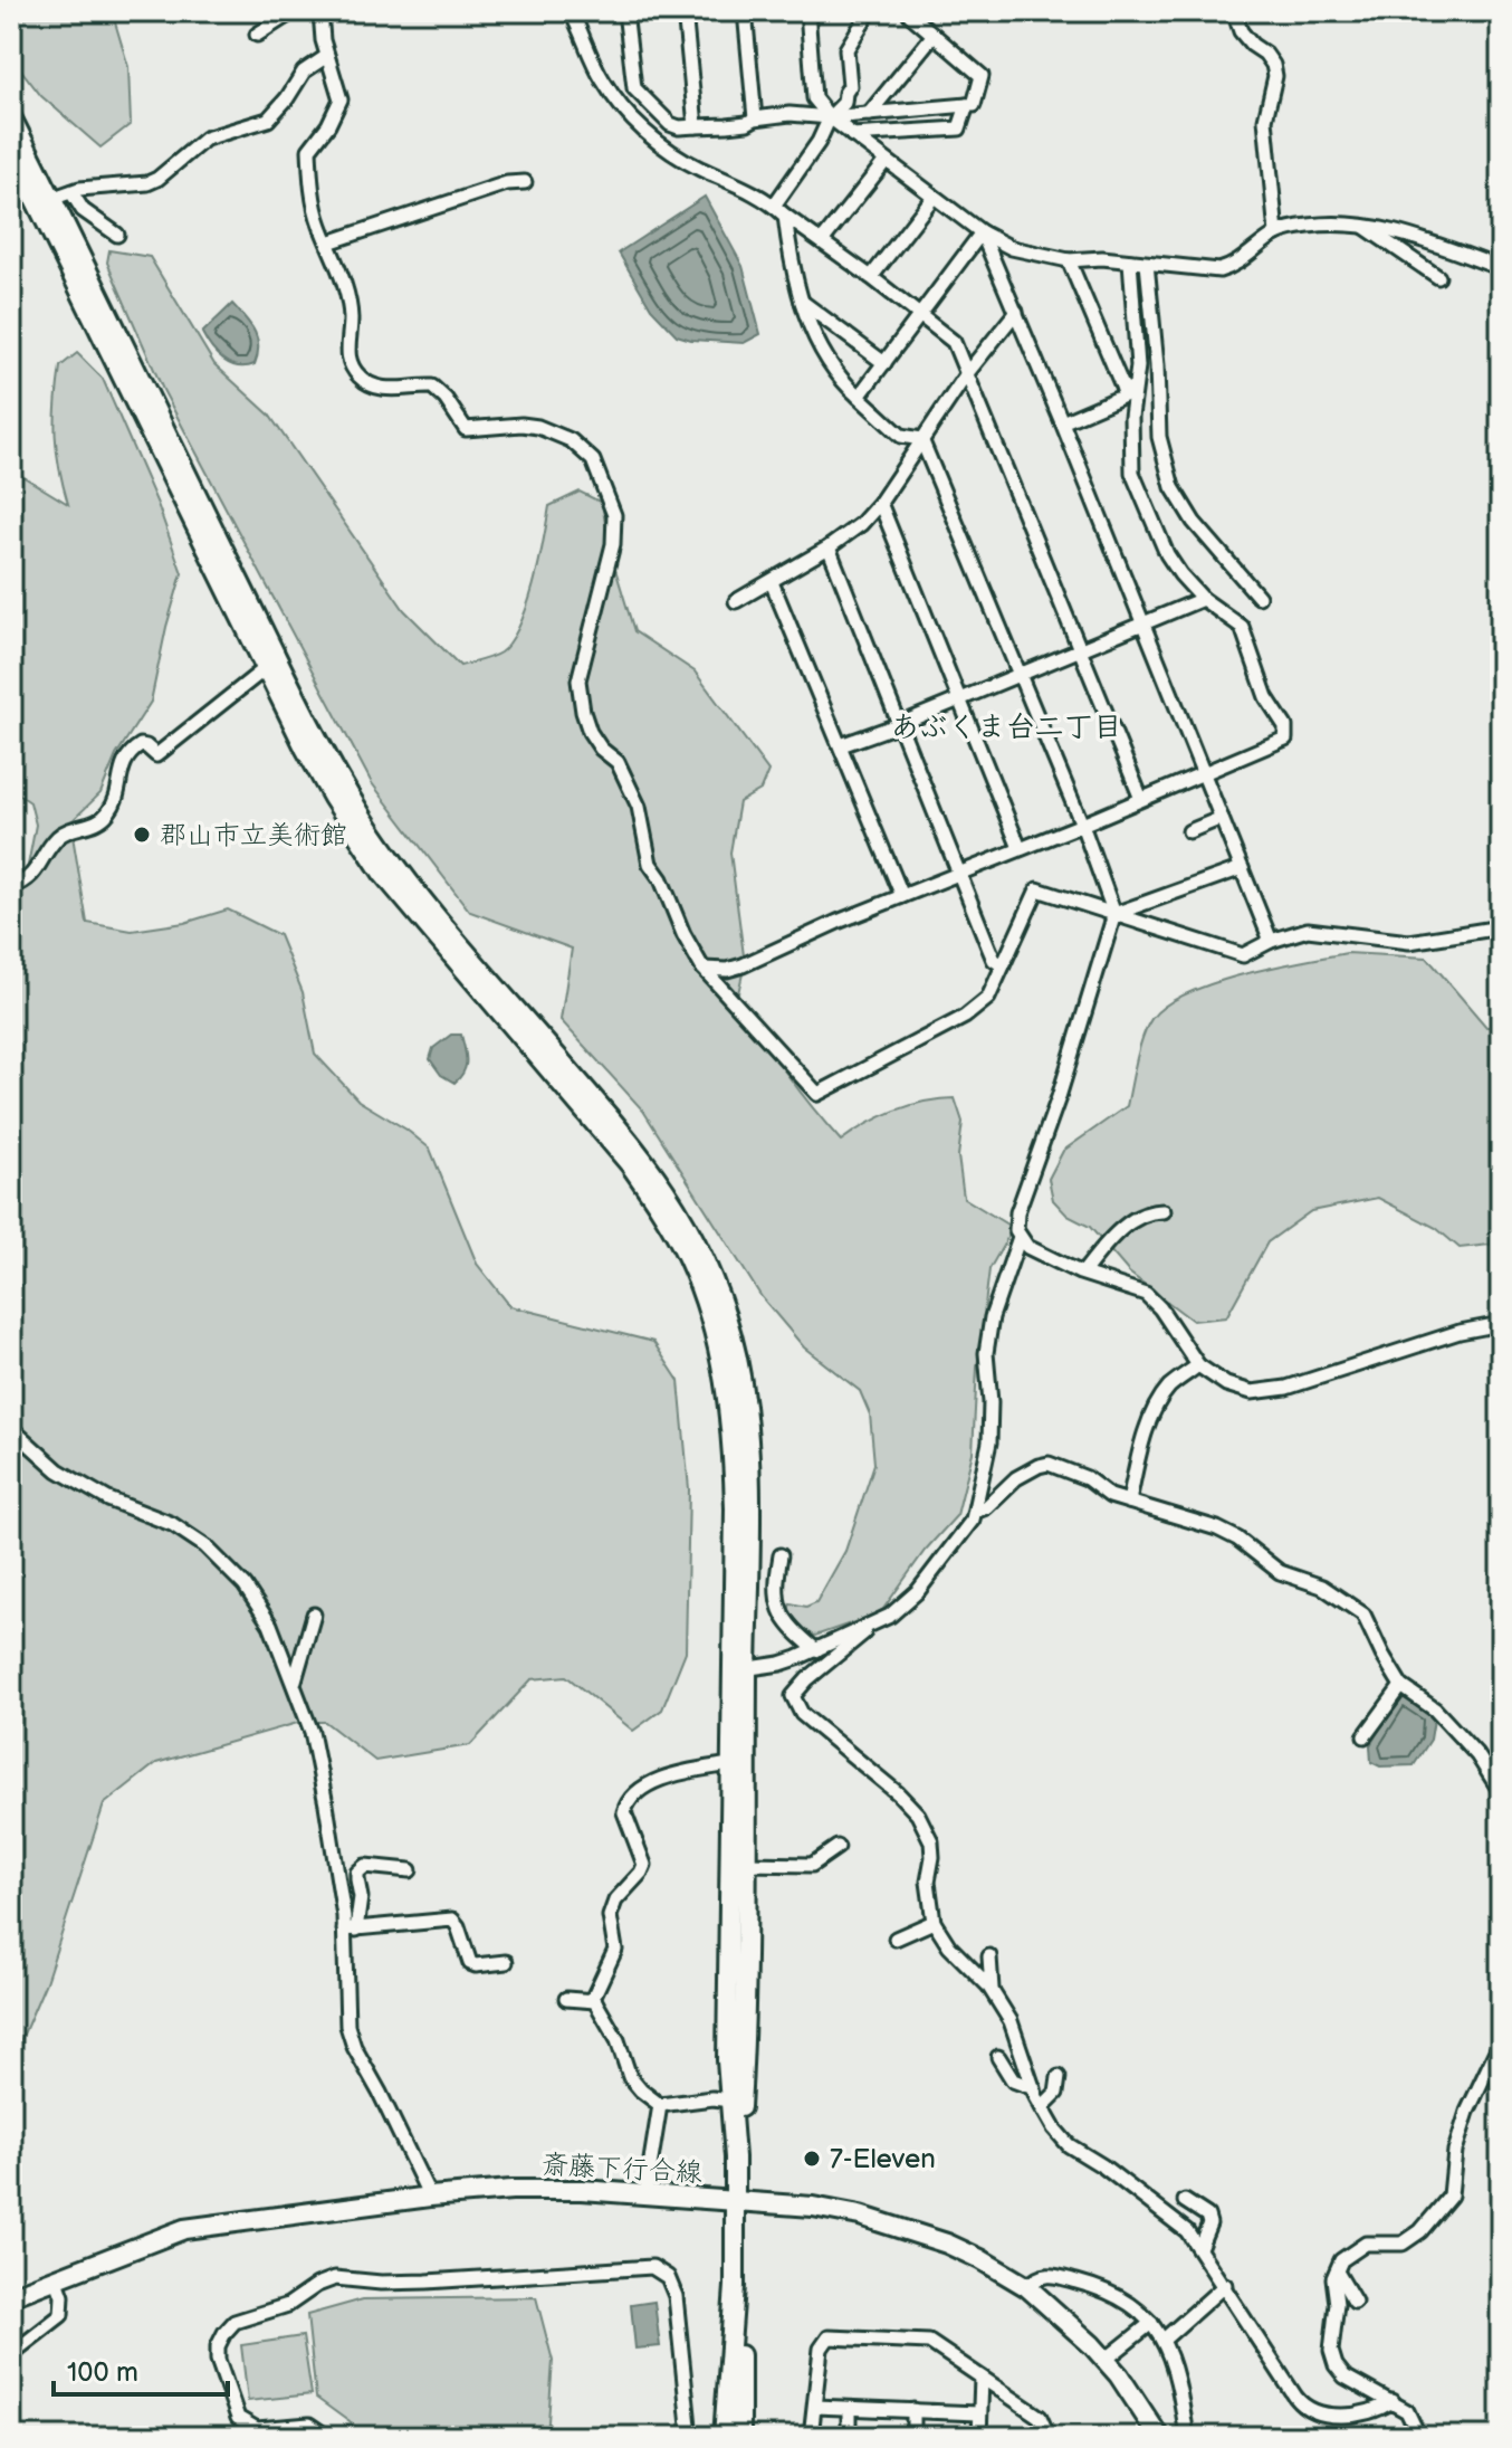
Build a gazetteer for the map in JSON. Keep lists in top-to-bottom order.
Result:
{
  "streets": {
    "street": ["斎藤下行合線"]
  },
  "districts": ["あぶくま台二丁目"],
  "places": ["郡山市立美術館", "7-Eleven"],
  "scale_bar": "100 m"
}
